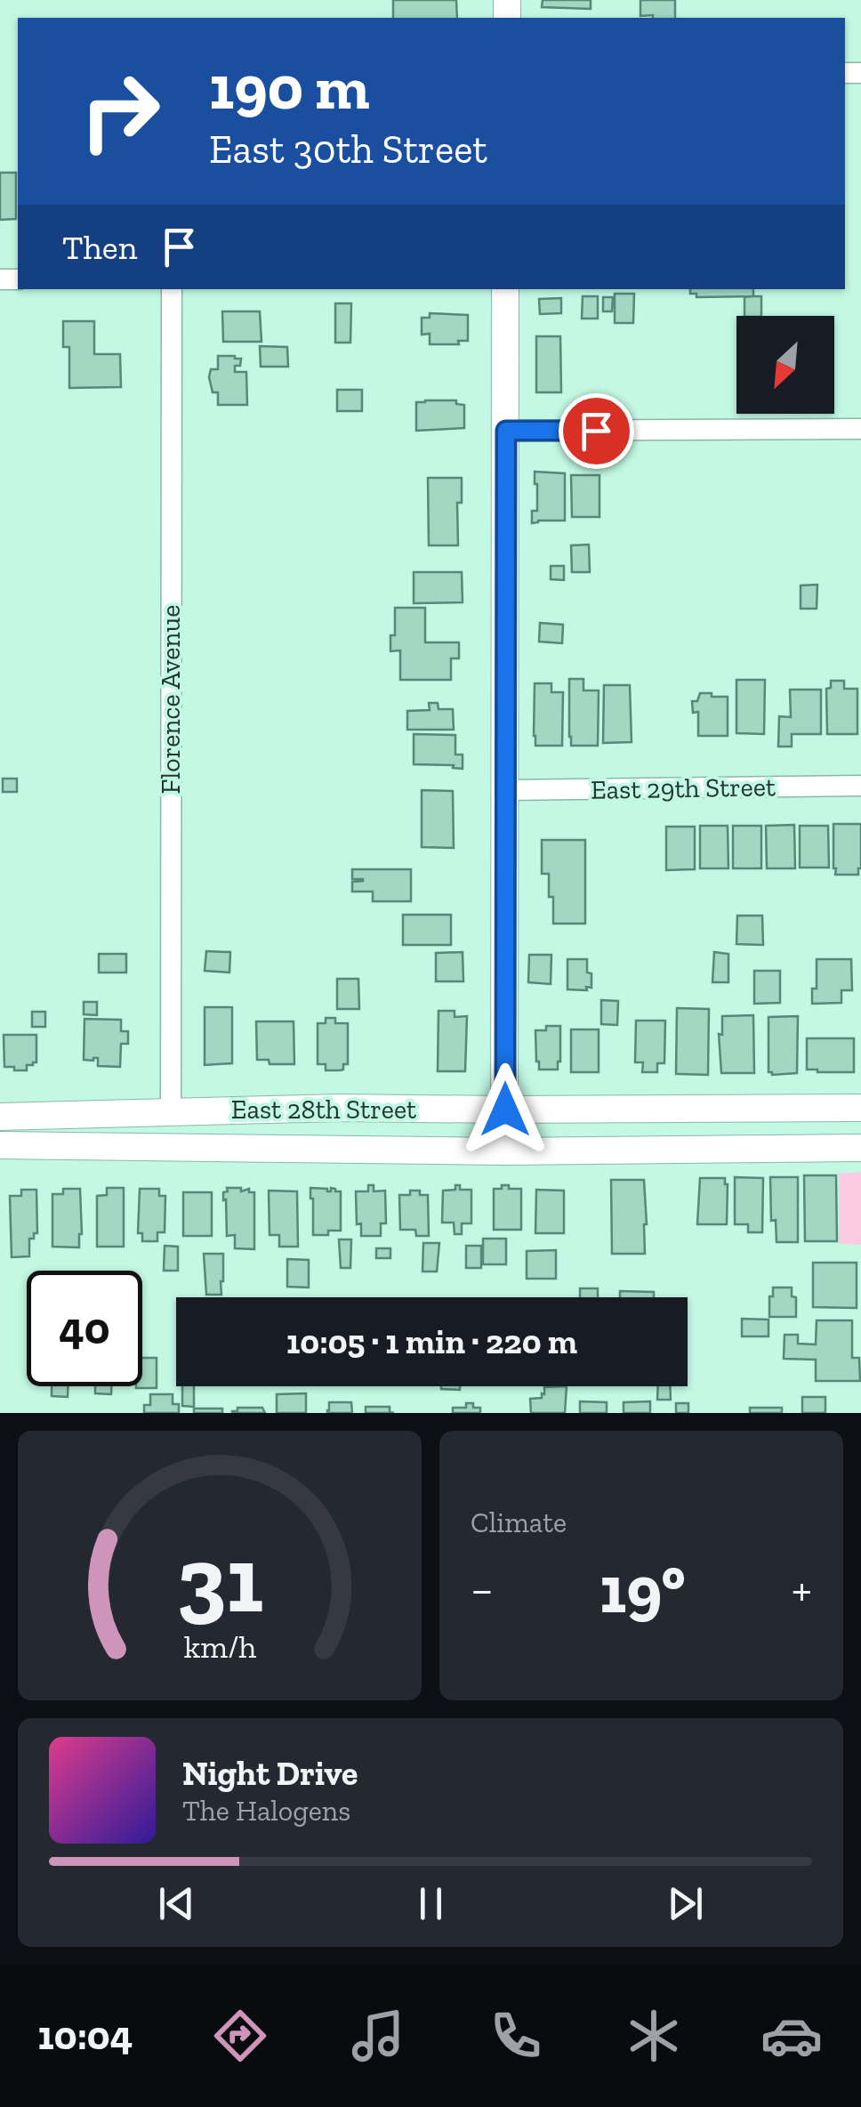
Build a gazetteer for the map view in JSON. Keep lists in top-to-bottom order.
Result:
{
  "streets": {
    "street": ["Florence Avenue", "East 29th Street", "East 28th Street"]
  },
  "crossings": [
    ["Florence Avenue", "East 28th Street"]
  ],
  "north": "bottom left",
  "page": {
    "turn": ["190 m", "East 30th Street"],
    "then": "Then",
    "limit": "40",
    "trip": "10:05 · 1 min · 220 m",
    "tile": "Climate",
    "heat": ["−", "19°", "+"],
    "song": ["Night Drive", "The Halogens"],
    "tabs": "10:04",
    "gauge": ["31", "km/h"]
  }
}
